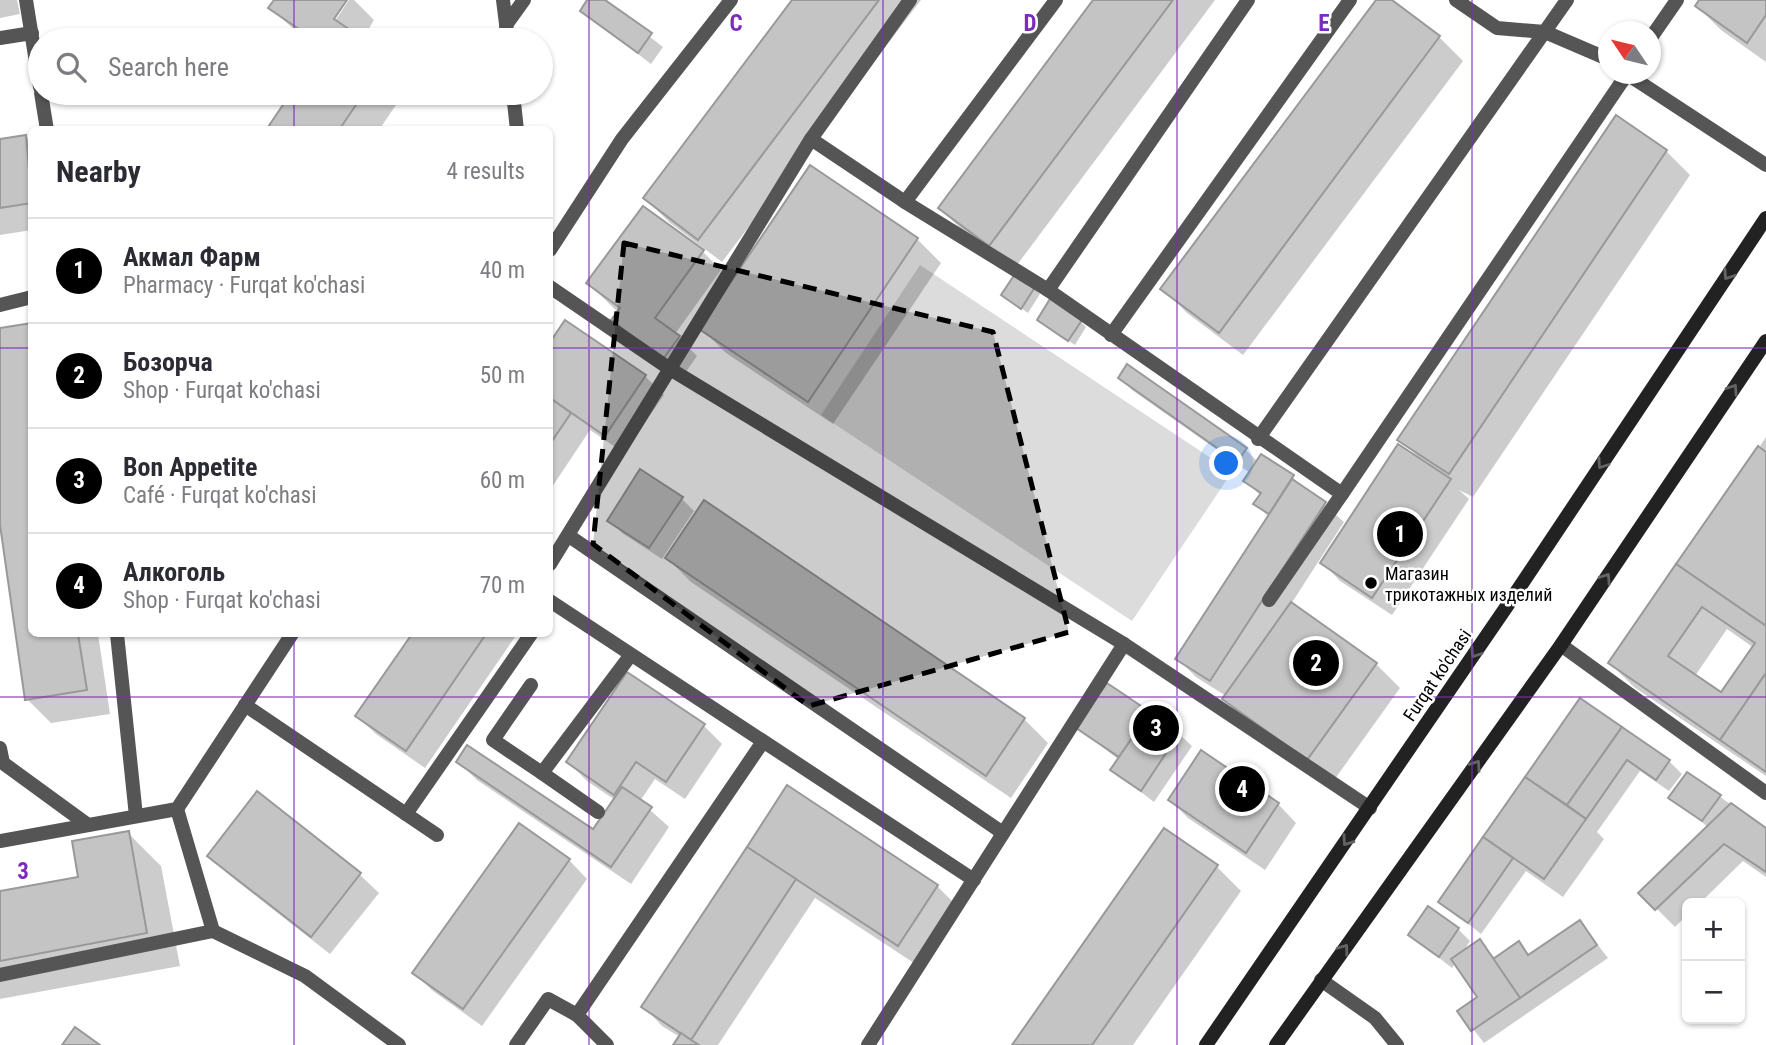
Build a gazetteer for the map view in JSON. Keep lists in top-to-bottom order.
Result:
{
  "streets": {
    "main road": ["Furqat ko'chasi"]
  },
  "places": ["Магазин трикотажных изделий"],
  "north": "top left",
  "page": {
    "search": "Search here",
    "heading": ["Nearby", "4 results"],
    "list": [
      {
        "mark": "1",
        "name": "Акмал Фарм",
        "note": "Pharmacy · Furqat ko'chasi",
        "value": "40 m"
      },
      {
        "mark": "2",
        "name": "Бозорча",
        "note": "Shop · Furqat ko'chasi",
        "value": "50 m"
      },
      {
        "mark": "3",
        "name": "Bon Appetite",
        "note": "Café · Furqat ko'chasi",
        "value": "60 m"
      },
      {
        "mark": "4",
        "name": "Алкоголь",
        "note": "Shop · Furqat ko'chasi",
        "value": "70 m"
      }
    ],
    "pins": [
      "1",
      "2",
      "3",
      "4"
    ],
    "map_buttons": ["+", "−"]
  },
  "grid": {
    "columns": ["C", "D", "E"],
    "rows": ["3"]
  }
}
